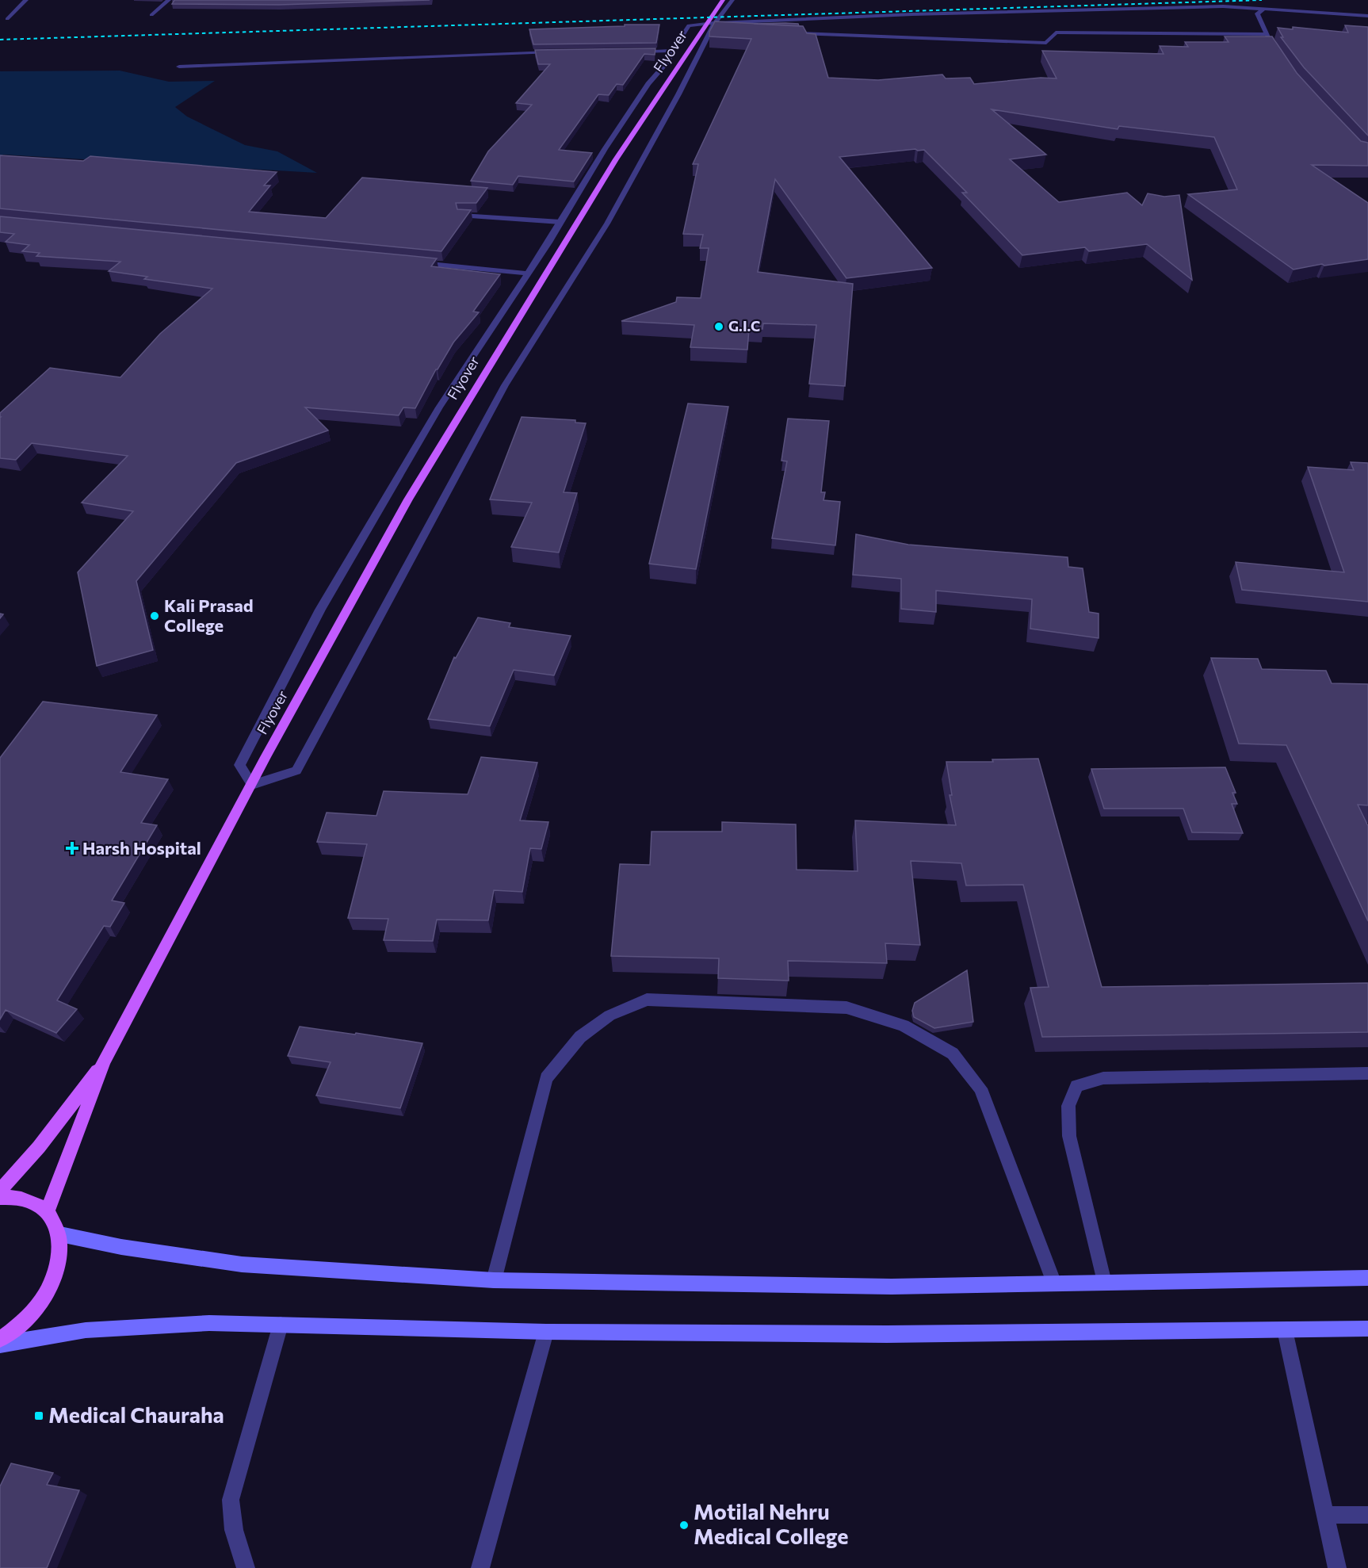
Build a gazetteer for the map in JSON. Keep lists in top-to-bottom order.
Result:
{
  "streets": {
    "main road": ["Flyover"]
  },
  "places": {
    "other": ["G.I.C", "Kali Prasad College", "Motilal Nehru Medical College"],
    "health": ["Harsh Hospital"],
    "transit": ["Medical Chauraha"]
  }
}
